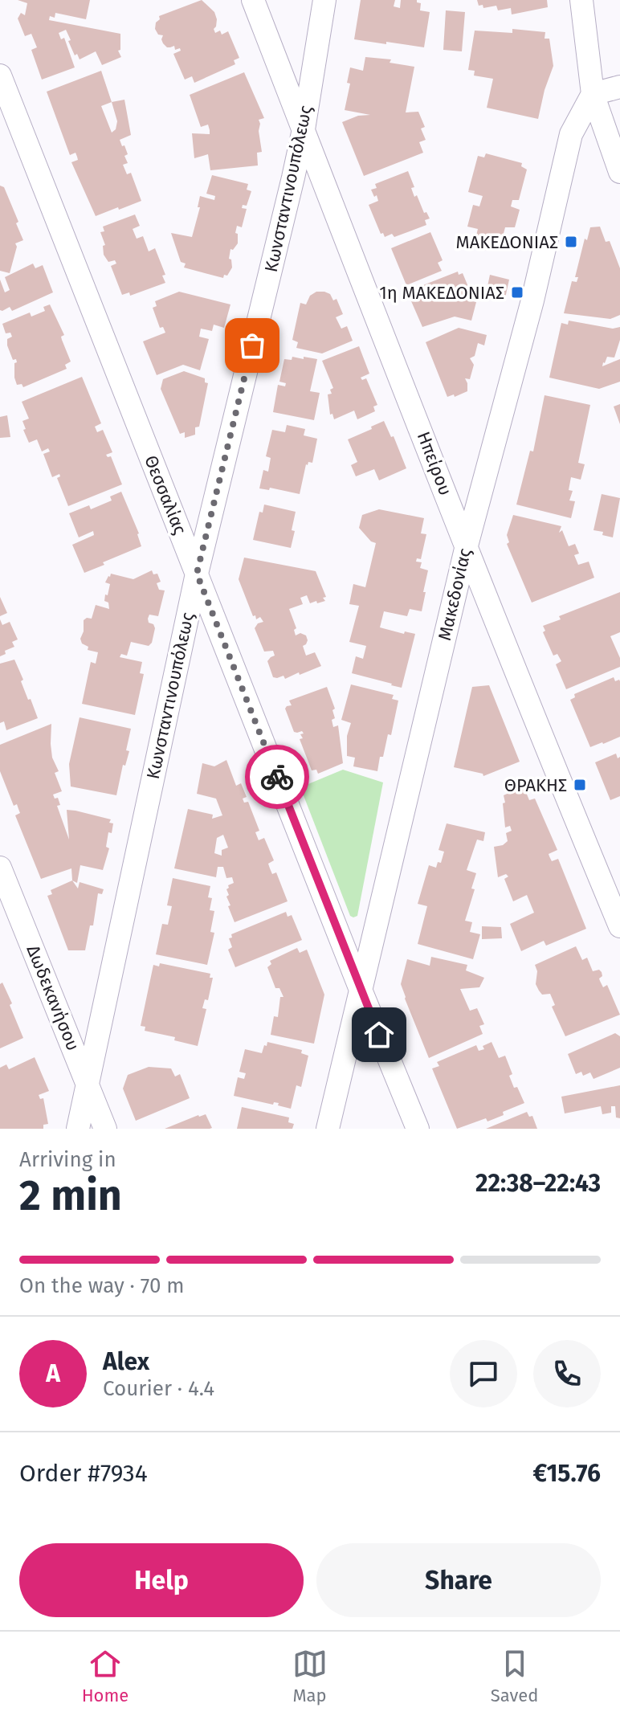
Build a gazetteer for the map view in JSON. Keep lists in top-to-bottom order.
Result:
{
  "streets": {
    "street": [
      "Κωνσταντινουπόλεως",
      "Ηπείρου",
      "Θεσσαλίας",
      "Μακεδονίας",
      "Δωδεκανήσου"
    ]
  },
  "crossings": [
    ["Κωνσταντινουπόλεως", "Ηπείρου"],
    ["Κωνσταντινουπόλεως", "Θεσσαλίας"],
    ["Κωνσταντινουπόλεως", "Δωδεκανήσου"],
    ["Ηπείρου", "Μακεδονίας"],
    ["Θεσσαλίας", "Μακεδονίας"]
  ],
  "places": {
    "transit": ["ΜΑΚΕΔΟΝΙΑΣ", "1η ΜΑΚΕΔΟΝΙΑΣ", "ΘΡΑΚΗΣ"]
  },
  "page": {
    "heading": ["2 min", "Arriving in", "22:38–22:43"],
    "panel": [
      "Alex",
      "Courier · 4.4",
      "Order #7934",
      "€15.76"
    ],
    "bar": "On the way · 70 m",
    "round": "A",
    "buttons": ["Help", "Share"],
    "tabs": ["Home", "Map", "Saved"]
  }
}
